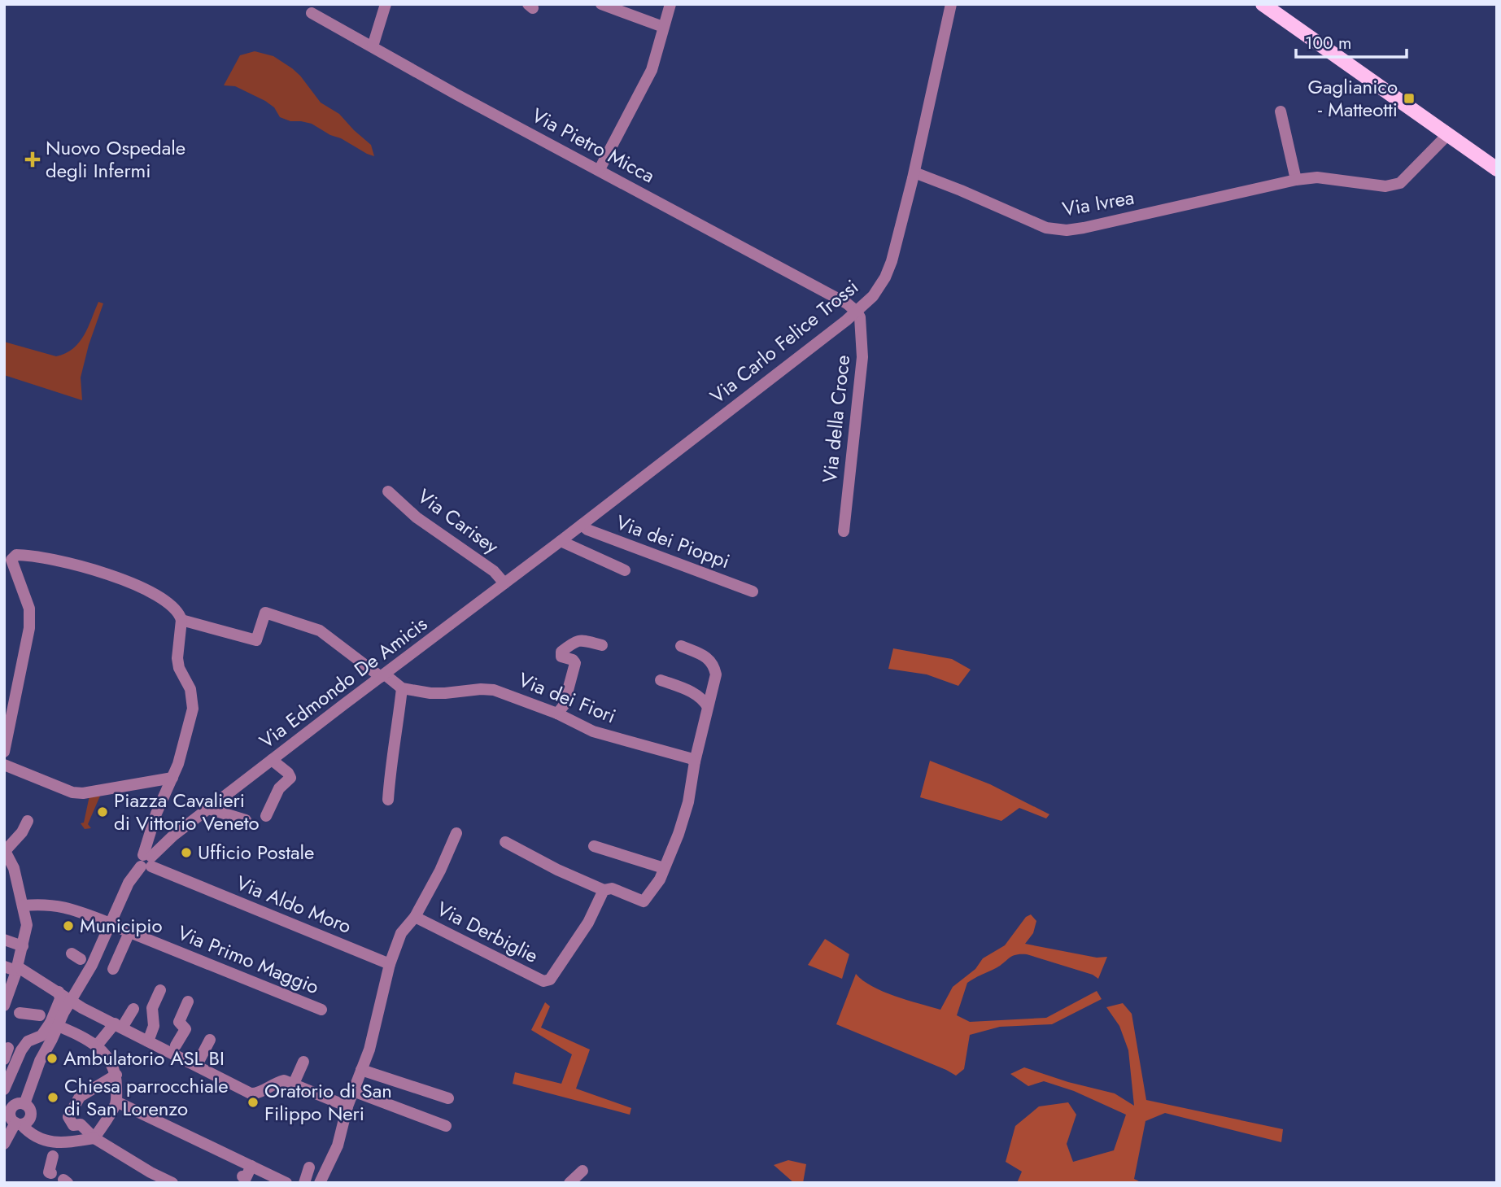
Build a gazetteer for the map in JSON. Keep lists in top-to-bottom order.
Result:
{
  "streets": {
    "street": [
      "Via Pietro Micca",
      "Via Ivrea",
      "Via Carlo Felice Trossi",
      "Via della Croce",
      "Via Carisey",
      "Via dei Pioppi",
      "Via Edmondo De Amicis",
      "Via dei Fiori",
      "Via Aldo Moro",
      "Via Derbiglie",
      "Via Primo Maggio"
    ]
  },
  "crossings": [
    ["Via Pietro Micca", "Via Carlo Felice Trossi"],
    ["Via Pietro Micca", "Via della Croce"],
    ["Via Ivrea", "Via Carlo Felice Trossi"],
    ["Via Carlo Felice Trossi", "Via della Croce"],
    ["Via Carlo Felice Trossi", "Via Edmondo De Amicis"],
    ["Via Carisey", "Via Edmondo De Amicis"],
    ["Via dei Pioppi", "Via Edmondo De Amicis"],
    ["Via Edmondo De Amicis", "Via Aldo Moro"],
    ["Via Edmondo De Amicis", "Via Primo Maggio"]
  ],
  "places": {
    "transit": ["Gaglianico - Matteotti"],
    "health": ["Nuovo Ospedale degli Infermi"],
    "other": [
      "Piazza Cavalieri di Vittorio Veneto",
      "Ufficio Postale",
      "Municipio",
      "Ambulatorio ASL BI",
      "Chiesa parrocchiale di San Lorenzo",
      "Oratorio di San Filippo Neri"
    ]
  },
  "scale_bar": "100 m"
}
